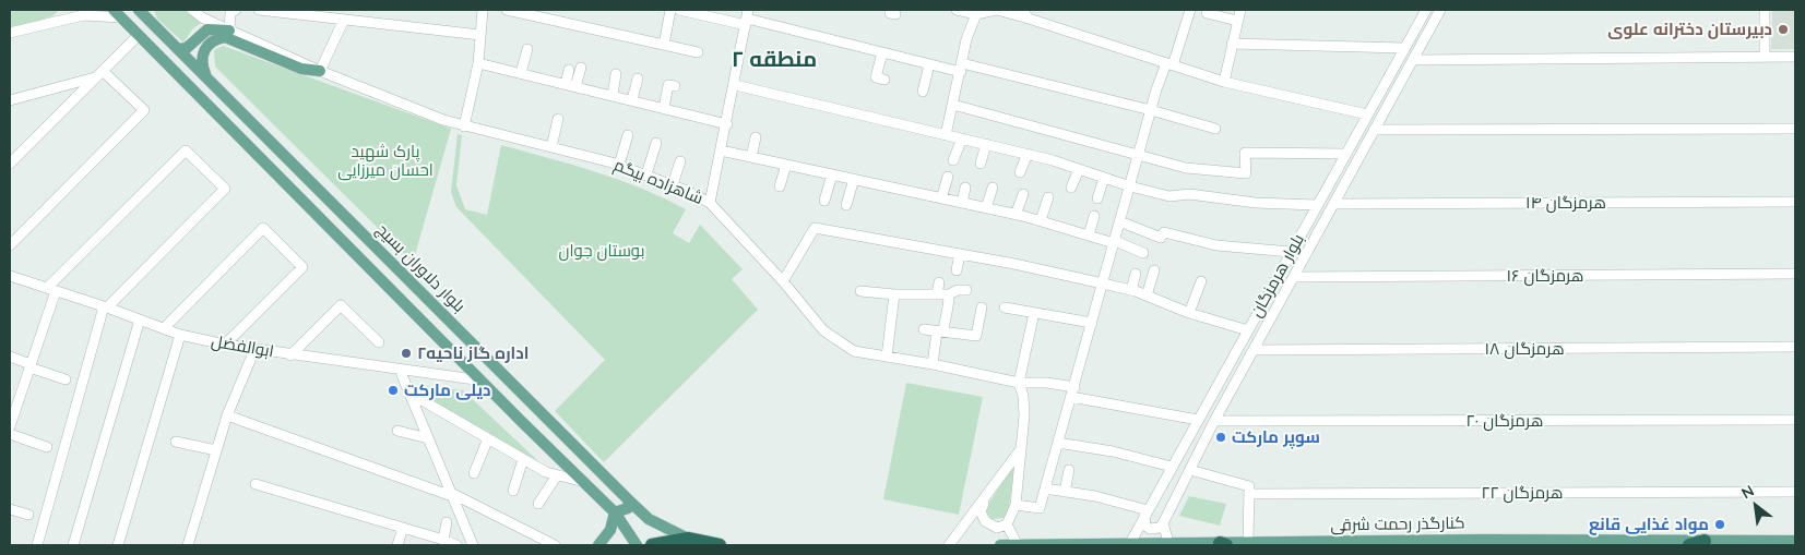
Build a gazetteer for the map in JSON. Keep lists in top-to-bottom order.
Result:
{
  "streets": {
    "main road": ["بلوار دلاوران بسیج", "کنارگذر رحمت شرقی"],
    "street": [
      "شاهزاده بیگم",
      "هرمزگان ۱۴",
      "بلوار هرمزگان",
      "هرمزگان ۱۶",
      "ابوالفضل",
      "هرمزگان ۱۸",
      "هرمزگان ۲۰",
      "هرمزگان ۲۲"
    ]
  },
  "crossings": [
    ["شاهزاده بیگم", "بلوار هرمزگان"],
    ["هرمزگان ۱۴", "بلوار هرمزگان"],
    ["بلوار هرمزگان", "هرمزگان ۱۶"],
    ["بلوار هرمزگان", "هرمزگان ۱۸"],
    ["بلوار هرمزگان", "هرمزگان ۲۰"],
    ["بلوار هرمزگان", "هرمزگان ۲۲"],
    ["بلوار هرمزگان", "کنارگذر رحمت شرقی"]
  ],
  "districts": ["منطقه ۲"],
  "parks": ["پارک شهید احسان میرزایی", "بوستان جوان"],
  "places": [
    "دبیرستان دخترانه علوی",
    "اداره گاز ناحیه۲",
    "دیلی مارکت",
    "سوپر مارکت",
    "مواد غذایی قانع"
  ],
  "north": "top left"
}
